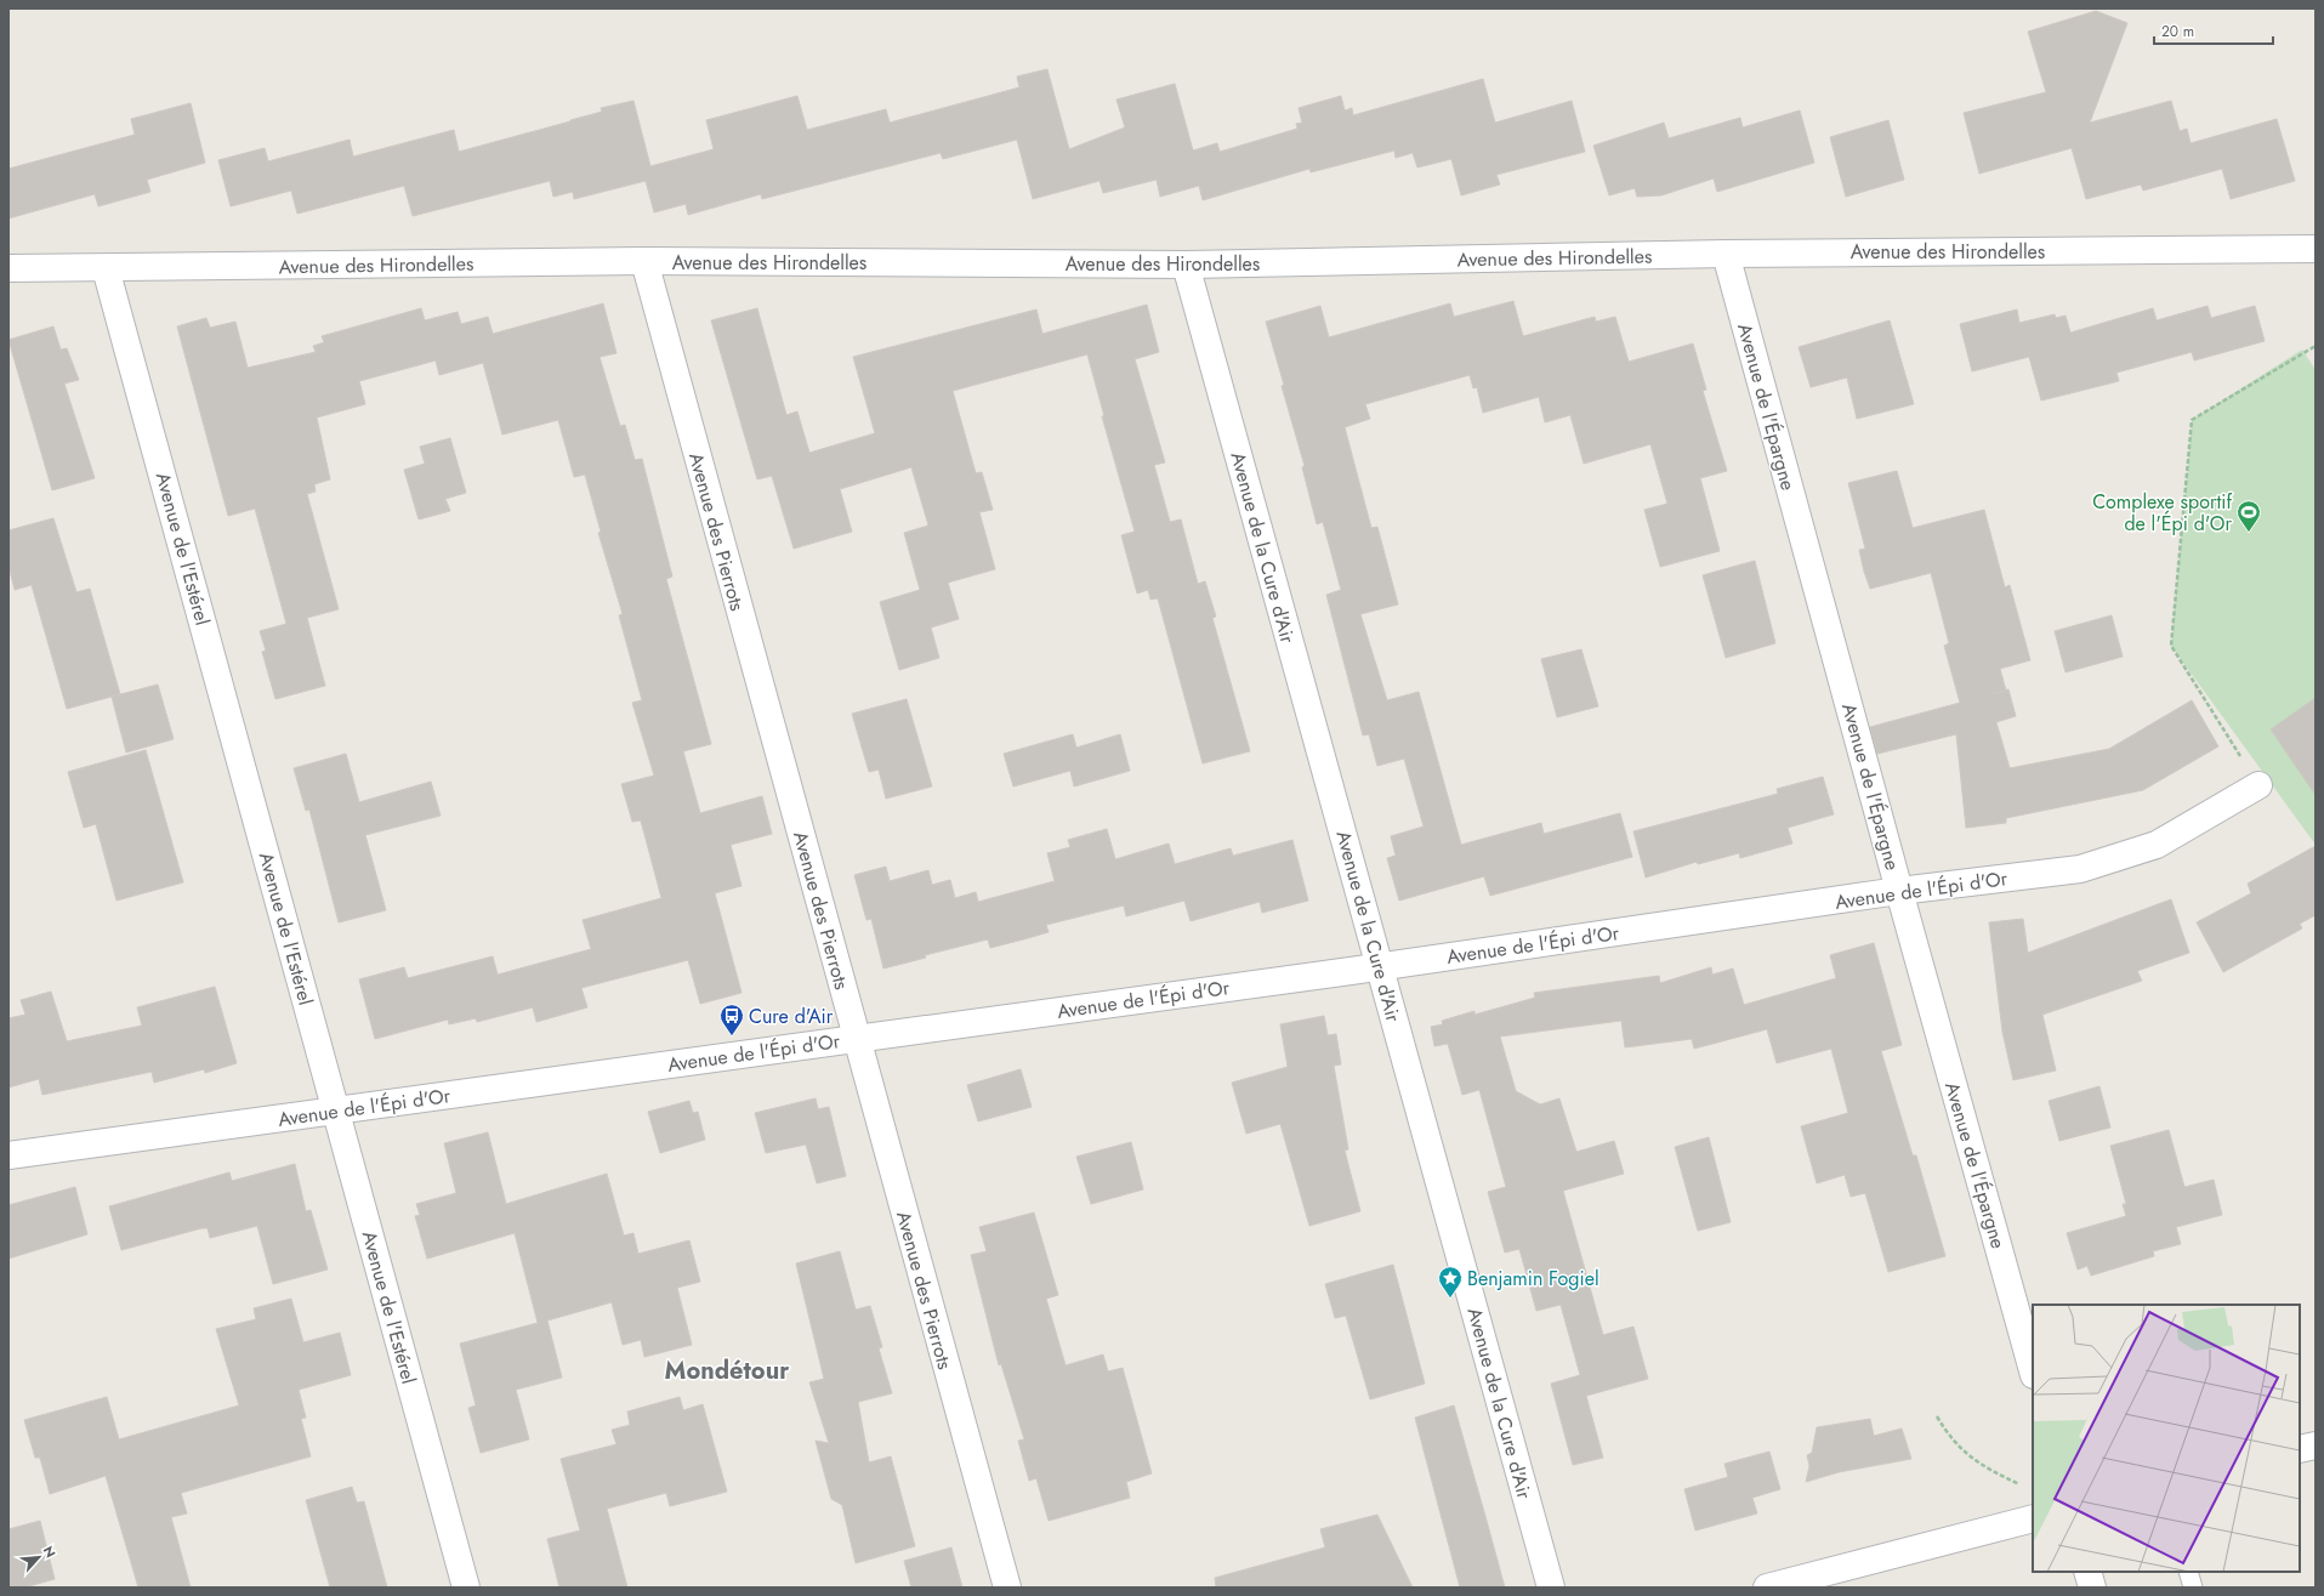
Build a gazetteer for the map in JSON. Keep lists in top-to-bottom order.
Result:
{
  "streets": {
    "street": [
      "Avenue des Hirondelles",
      "Avenue de l'Épargne",
      "Avenue des Pierrots",
      "Avenue de la Cure d'Air",
      "Avenue de l'Estérel",
      "Avenue de l'Épi d'Or"
    ]
  },
  "crossings": [
    ["Avenue des Hirondelles", "Avenue de l'Épargne"],
    ["Avenue des Hirondelles", "Avenue des Pierrots"],
    ["Avenue des Hirondelles", "Avenue de la Cure d'Air"],
    ["Avenue des Hirondelles", "Avenue de l'Estérel"],
    ["Avenue de l'Épargne", "Avenue de l'Épi d'Or"],
    ["Avenue des Pierrots", "Avenue de l'Épi d'Or"],
    ["Avenue de la Cure d'Air", "Avenue de l'Épi d'Or"],
    ["Avenue de l'Estérel", "Avenue de l'Épi d'Or"]
  ],
  "districts": ["Mondétour"],
  "places": {
    "sports": ["Complexe sportif de l'Épi d'Or"],
    "bus stop": ["Cure d'Air"],
    "place": ["Benjamin Fogiel"]
  },
  "scale_bar": "20 m",
  "north": "top right"
}
